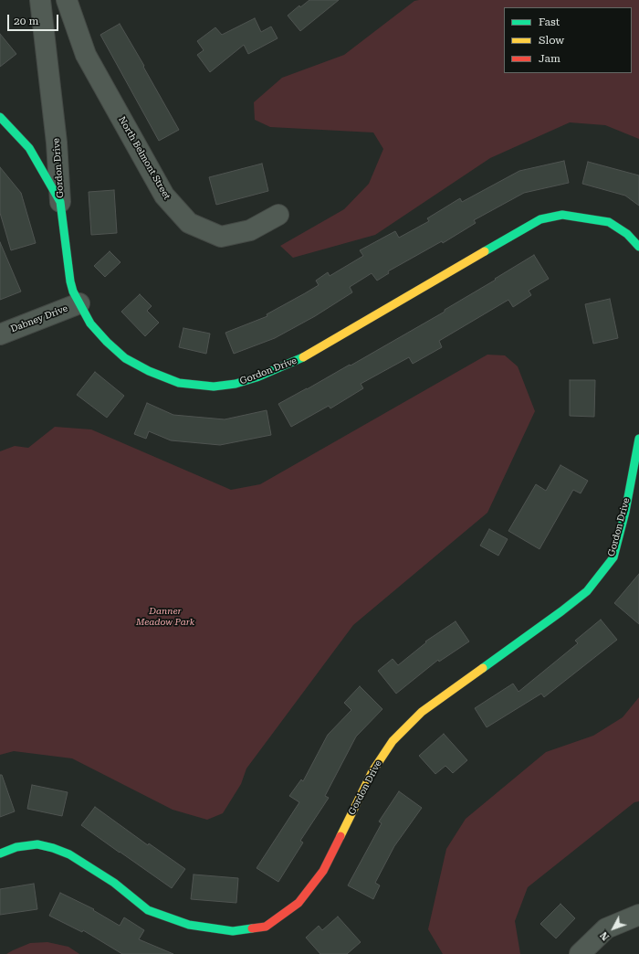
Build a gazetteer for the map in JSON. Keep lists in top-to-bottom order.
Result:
{
  "streets": {
    "street": ["North Belmont Street", "Gordon Drive", "Dabney Drive"]
  },
  "crossings": [
    ["Gordon Drive", "Dabney Drive"]
  ],
  "parks": ["Danner Meadow Park"],
  "legend": ["Fast", "Slow", "Jam"],
  "scale_bar": "20 m",
  "north": "bottom left"
}
